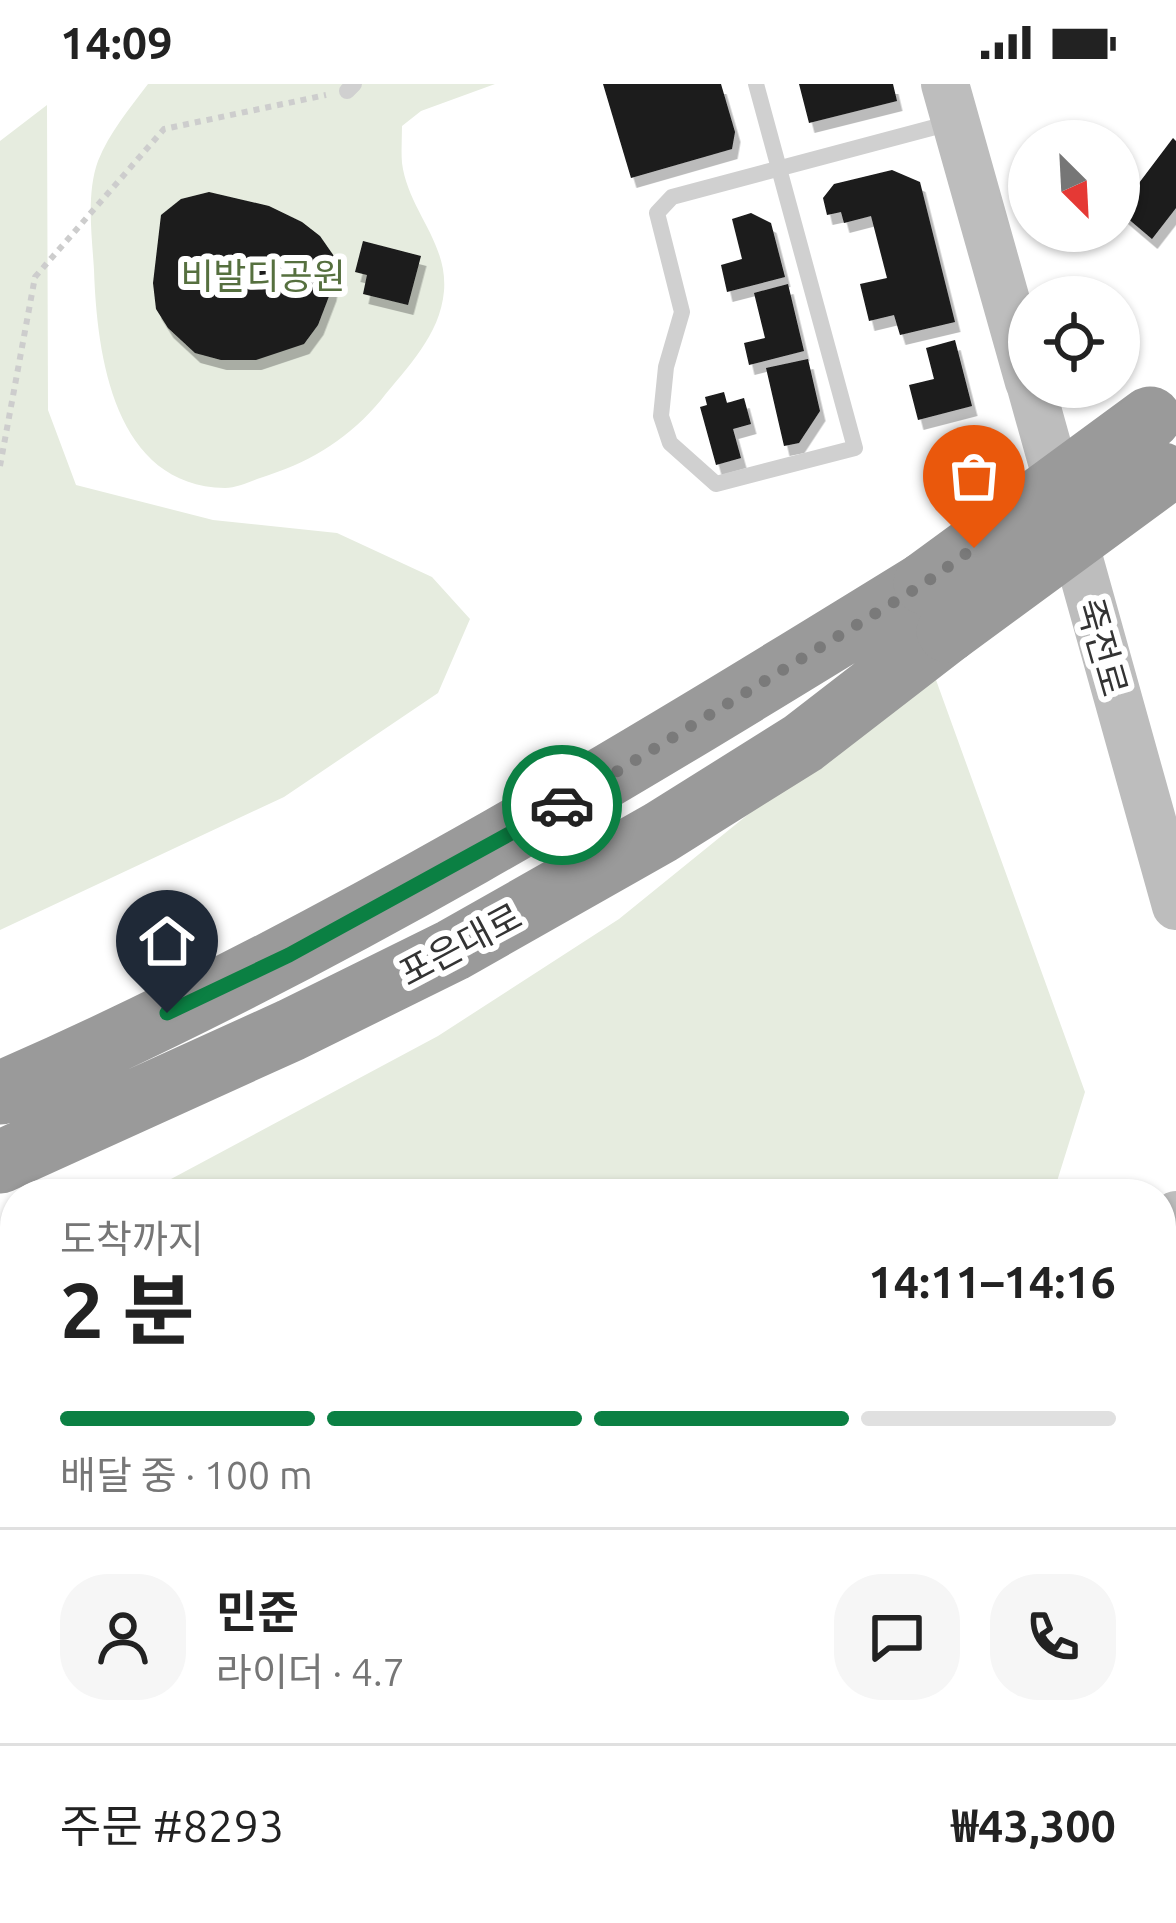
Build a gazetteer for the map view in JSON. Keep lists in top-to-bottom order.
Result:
{
  "streets": {
    "highway": ["포은대로"],
    "street": ["죽전로"]
  },
  "parks": ["비발디공원"],
  "north": "bottom right",
  "page": {
    "status": "14:09",
    "heading": ["2 분", "도착까지", "14:11–14:16"],
    "panel": [
      "민준",
      "라이더 · 4.7",
      "주문 #8293",
      "₩43,300"
    ],
    "bar": "배달 중 · 100 m"
  }
}
